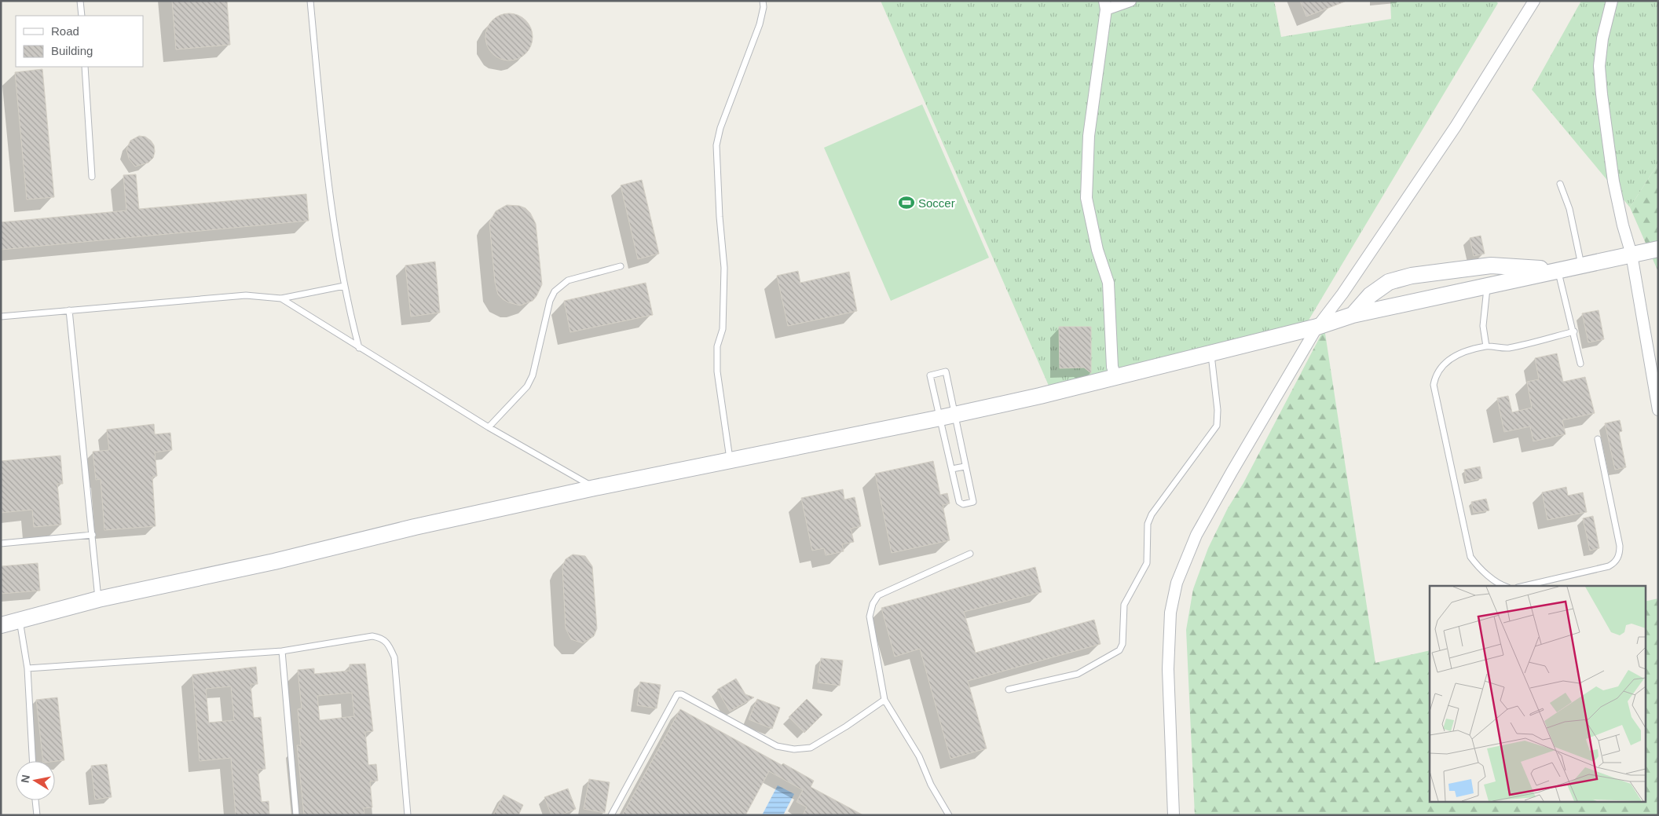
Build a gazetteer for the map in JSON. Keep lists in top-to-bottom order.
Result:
{
  "places": {
    "sports": ["Soccer"]
  },
  "legend": ["Road", "Building"],
  "north": "left"
}
